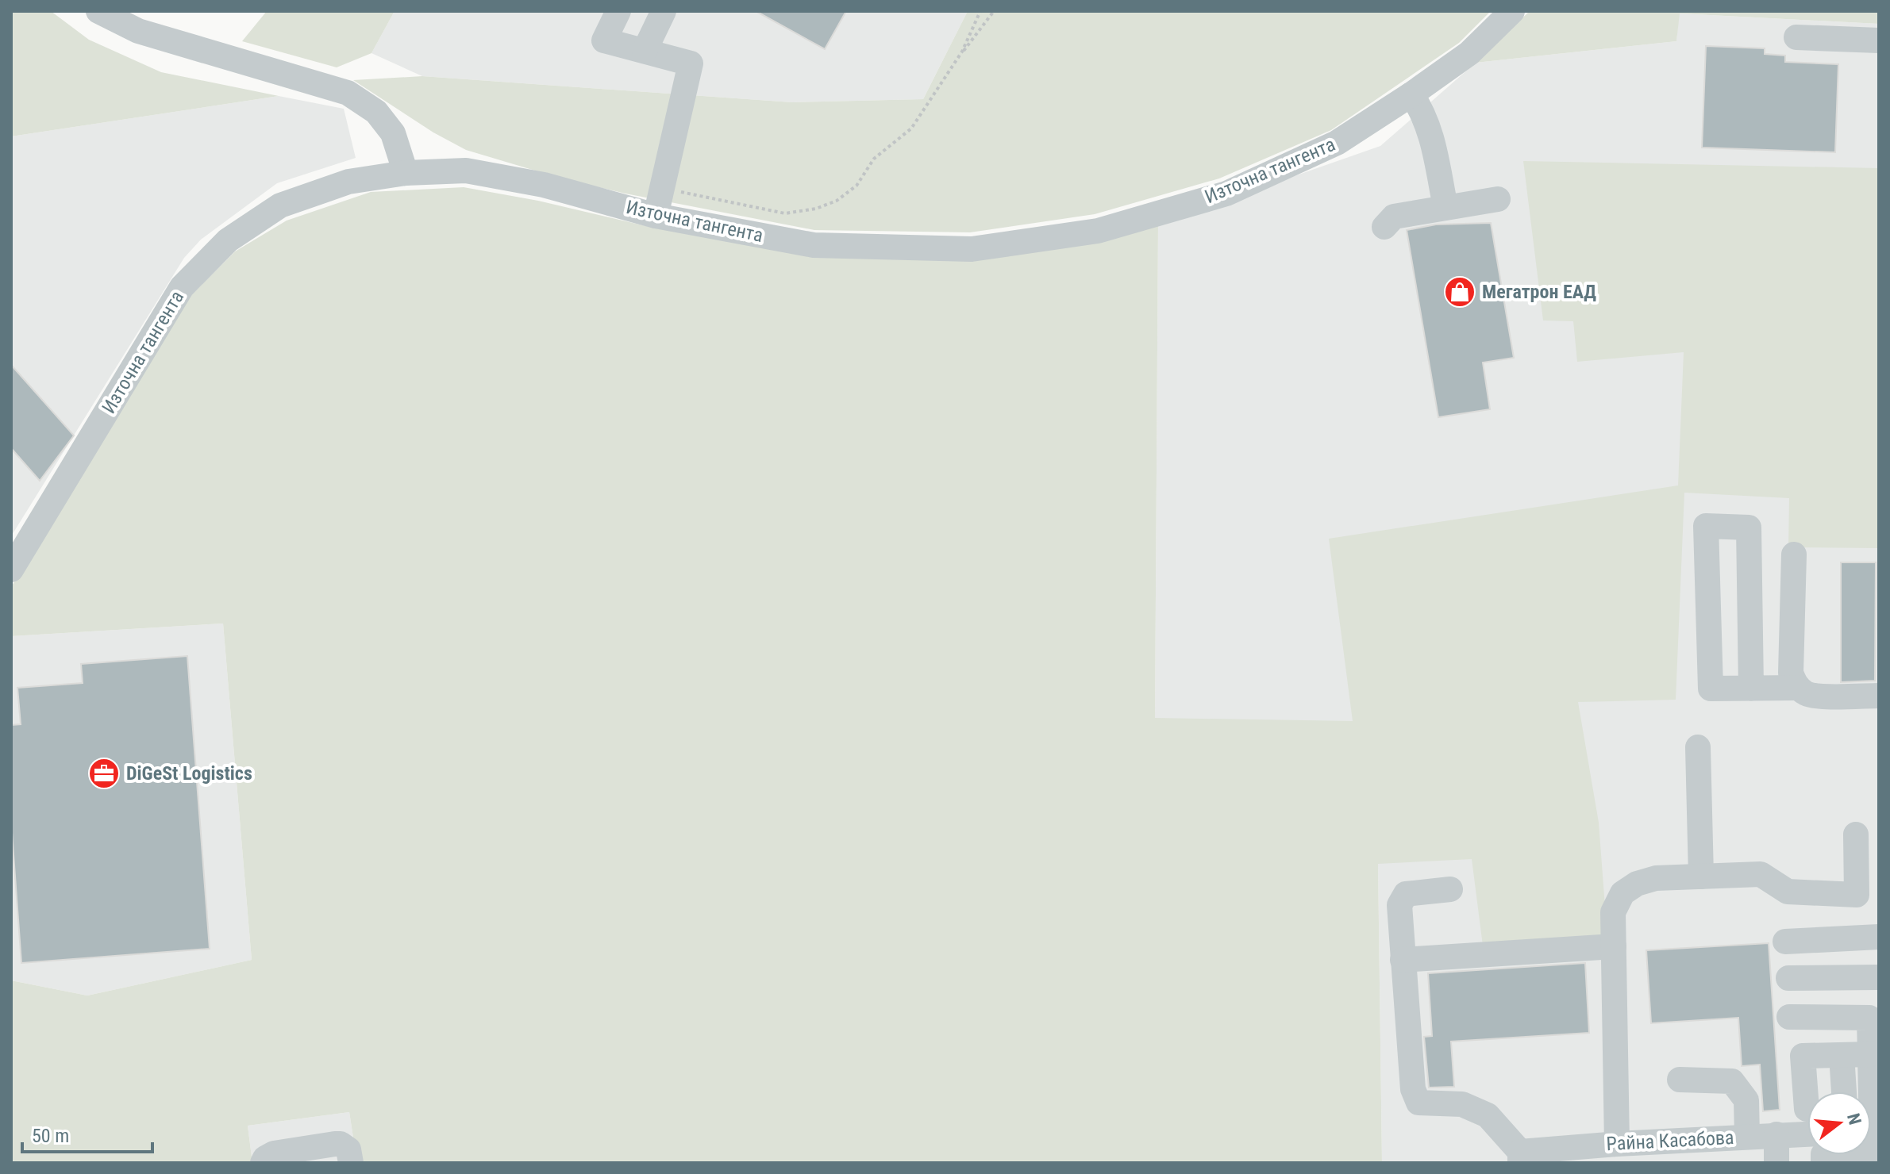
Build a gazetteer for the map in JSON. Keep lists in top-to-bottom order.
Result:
{
  "streets": {
    "street": ["Източна тангента", "Райна Касабова"]
  },
  "places": {
    "shop": ["Мегатрон ЕАД"],
    "office": ["DiGeSt Logistics"]
  },
  "scale_bar": "50 m",
  "north": "right"
}
